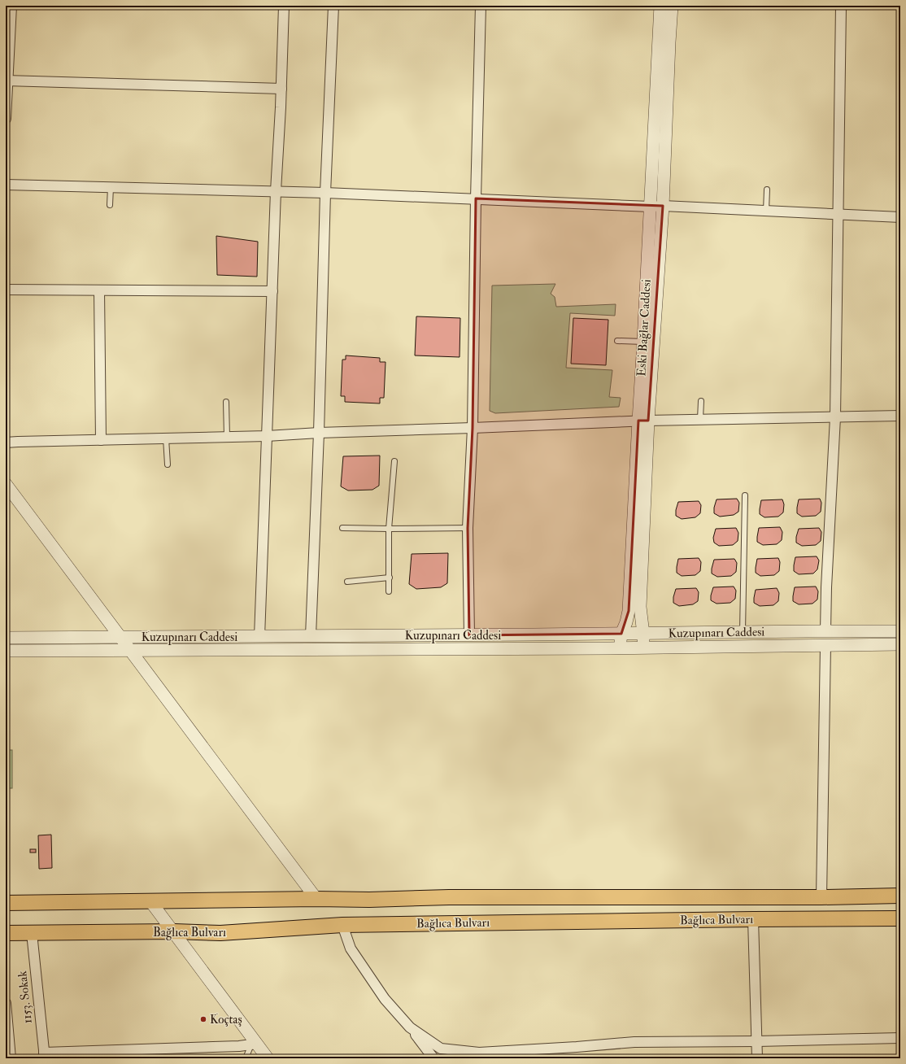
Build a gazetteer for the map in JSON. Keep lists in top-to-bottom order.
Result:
{
  "streets": {
    "main road": ["Bağlıca Bulvarı"],
    "street": ["Eski Bağlar Caddesi", "Kuzupınarı Caddesi", "1153. Sokak"]
  },
  "crossings": [
    ["Eski Bağlar Caddesi", "Kuzupınarı Caddesi"],
    ["Bağlıca Bulvarı", "1153. Sokak"]
  ],
  "places": ["Koçtaş"]
}
